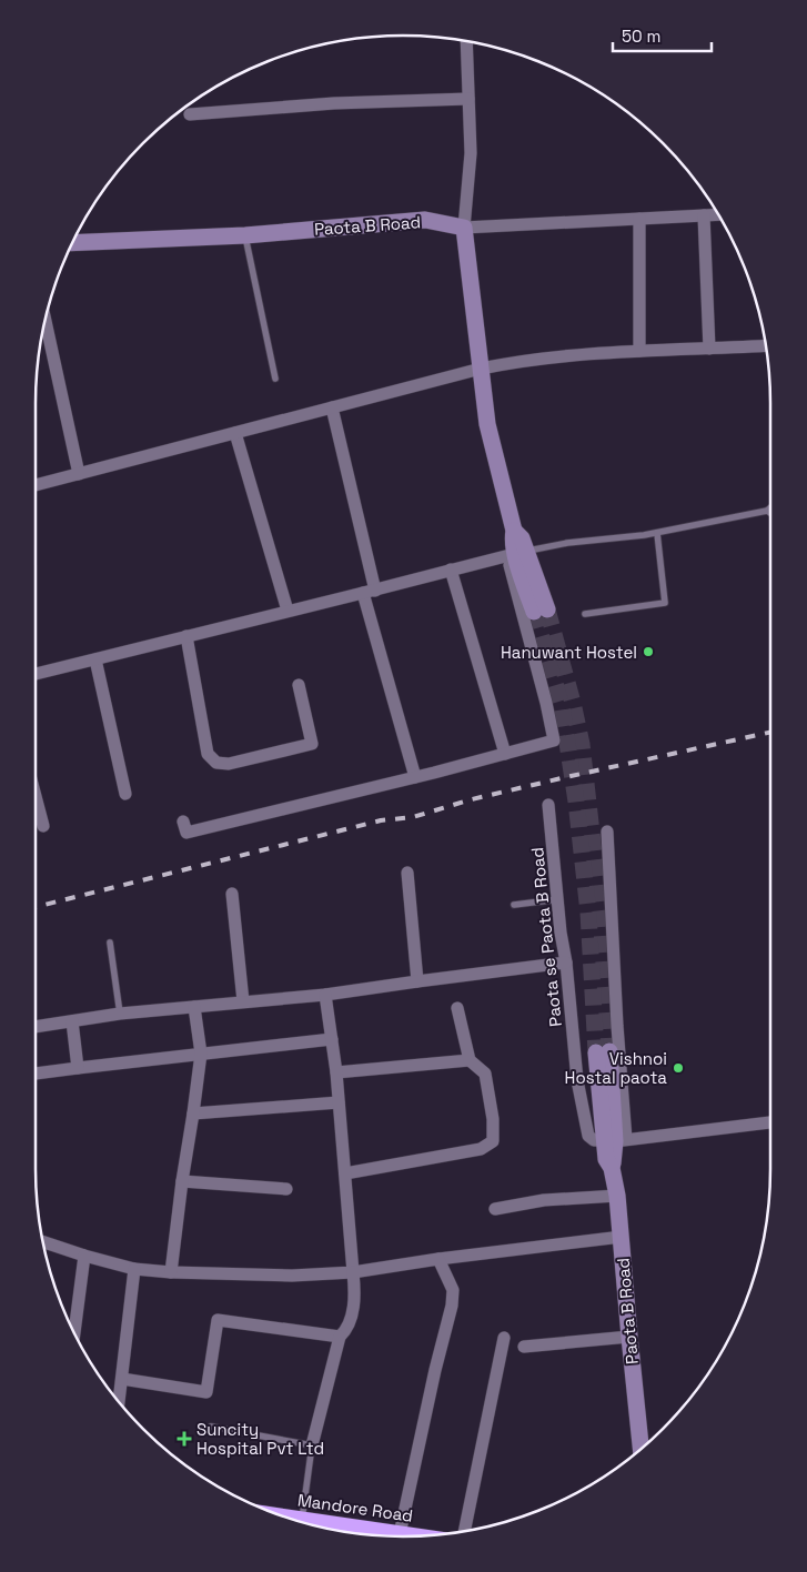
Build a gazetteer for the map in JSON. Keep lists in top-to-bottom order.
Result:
{
  "streets": {
    "highway": ["Mandore Road"],
    "street": ["Paota B Road", "Paota se Paota B Road"]
  },
  "crossings": [
    ["Paota B Road", "Paota se Paota B Road"]
  ],
  "places": {
    "other": ["Hanuwant Hostel", "Vishnoi Hostal paota"],
    "health": ["Suncity Hospital Pvt Ltd"]
  },
  "scale_bar": "50 m"
}
